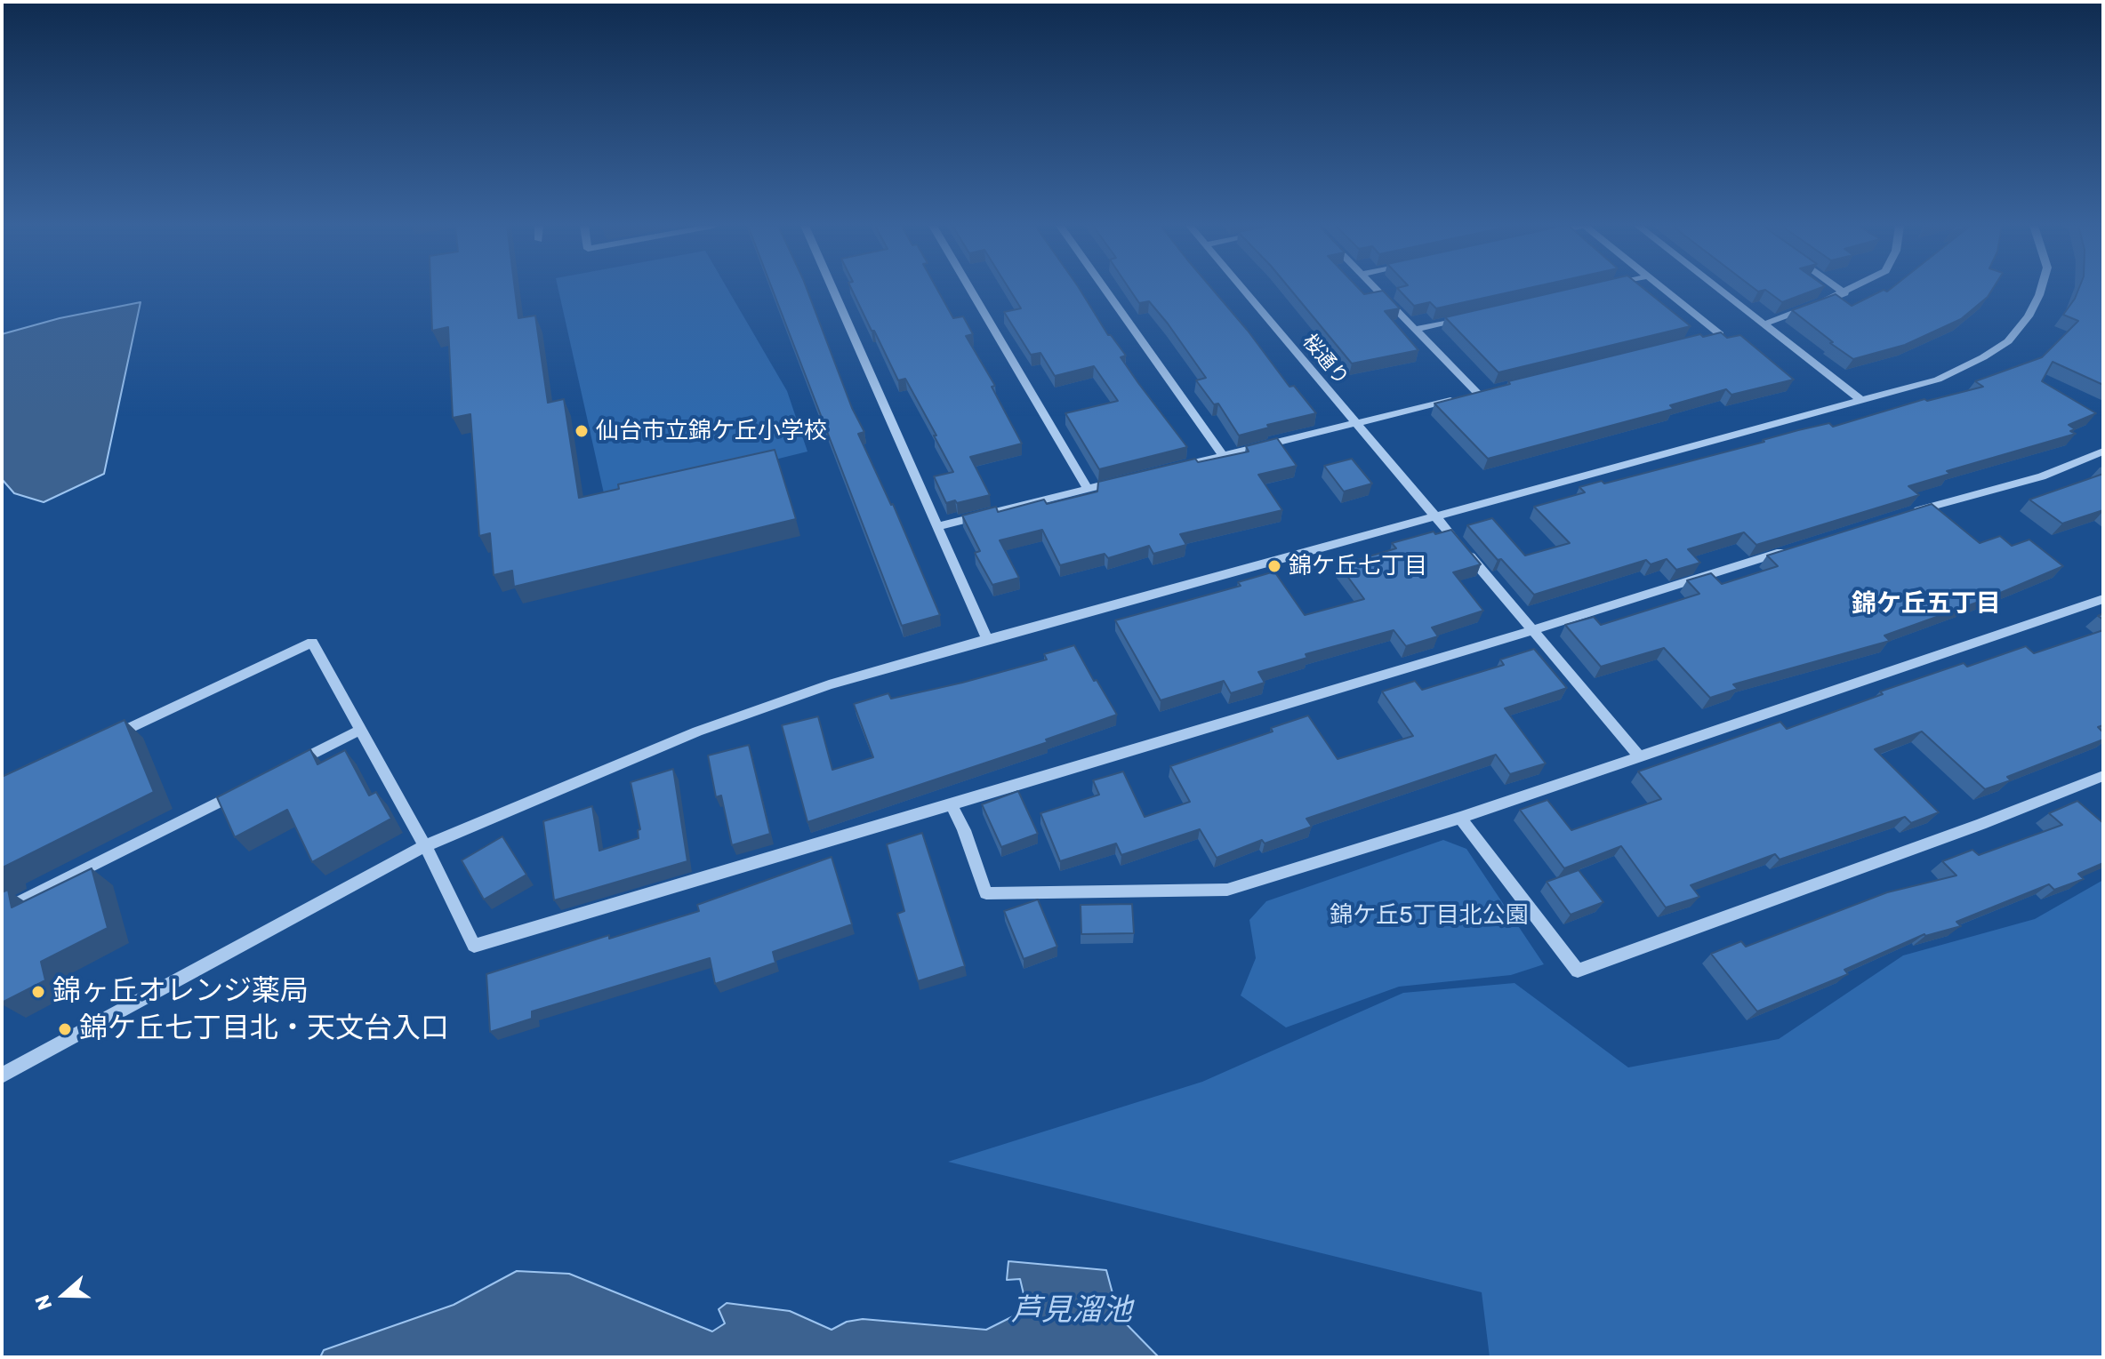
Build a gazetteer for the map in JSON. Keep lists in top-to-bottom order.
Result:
{
  "streets": {
    "street": ["桜通り"]
  },
  "districts": ["錦ケ丘五丁目"],
  "water": ["芦見溜池"],
  "parks": ["錦ケ丘5丁目北公園"],
  "places": [
    "仙台市立錦ケ丘小学校",
    "錦ケ丘七丁目",
    "錦ヶ丘オレンジ薬局",
    "錦ケ丘七丁目北・天文台入口"
  ],
  "north": "left"
}
